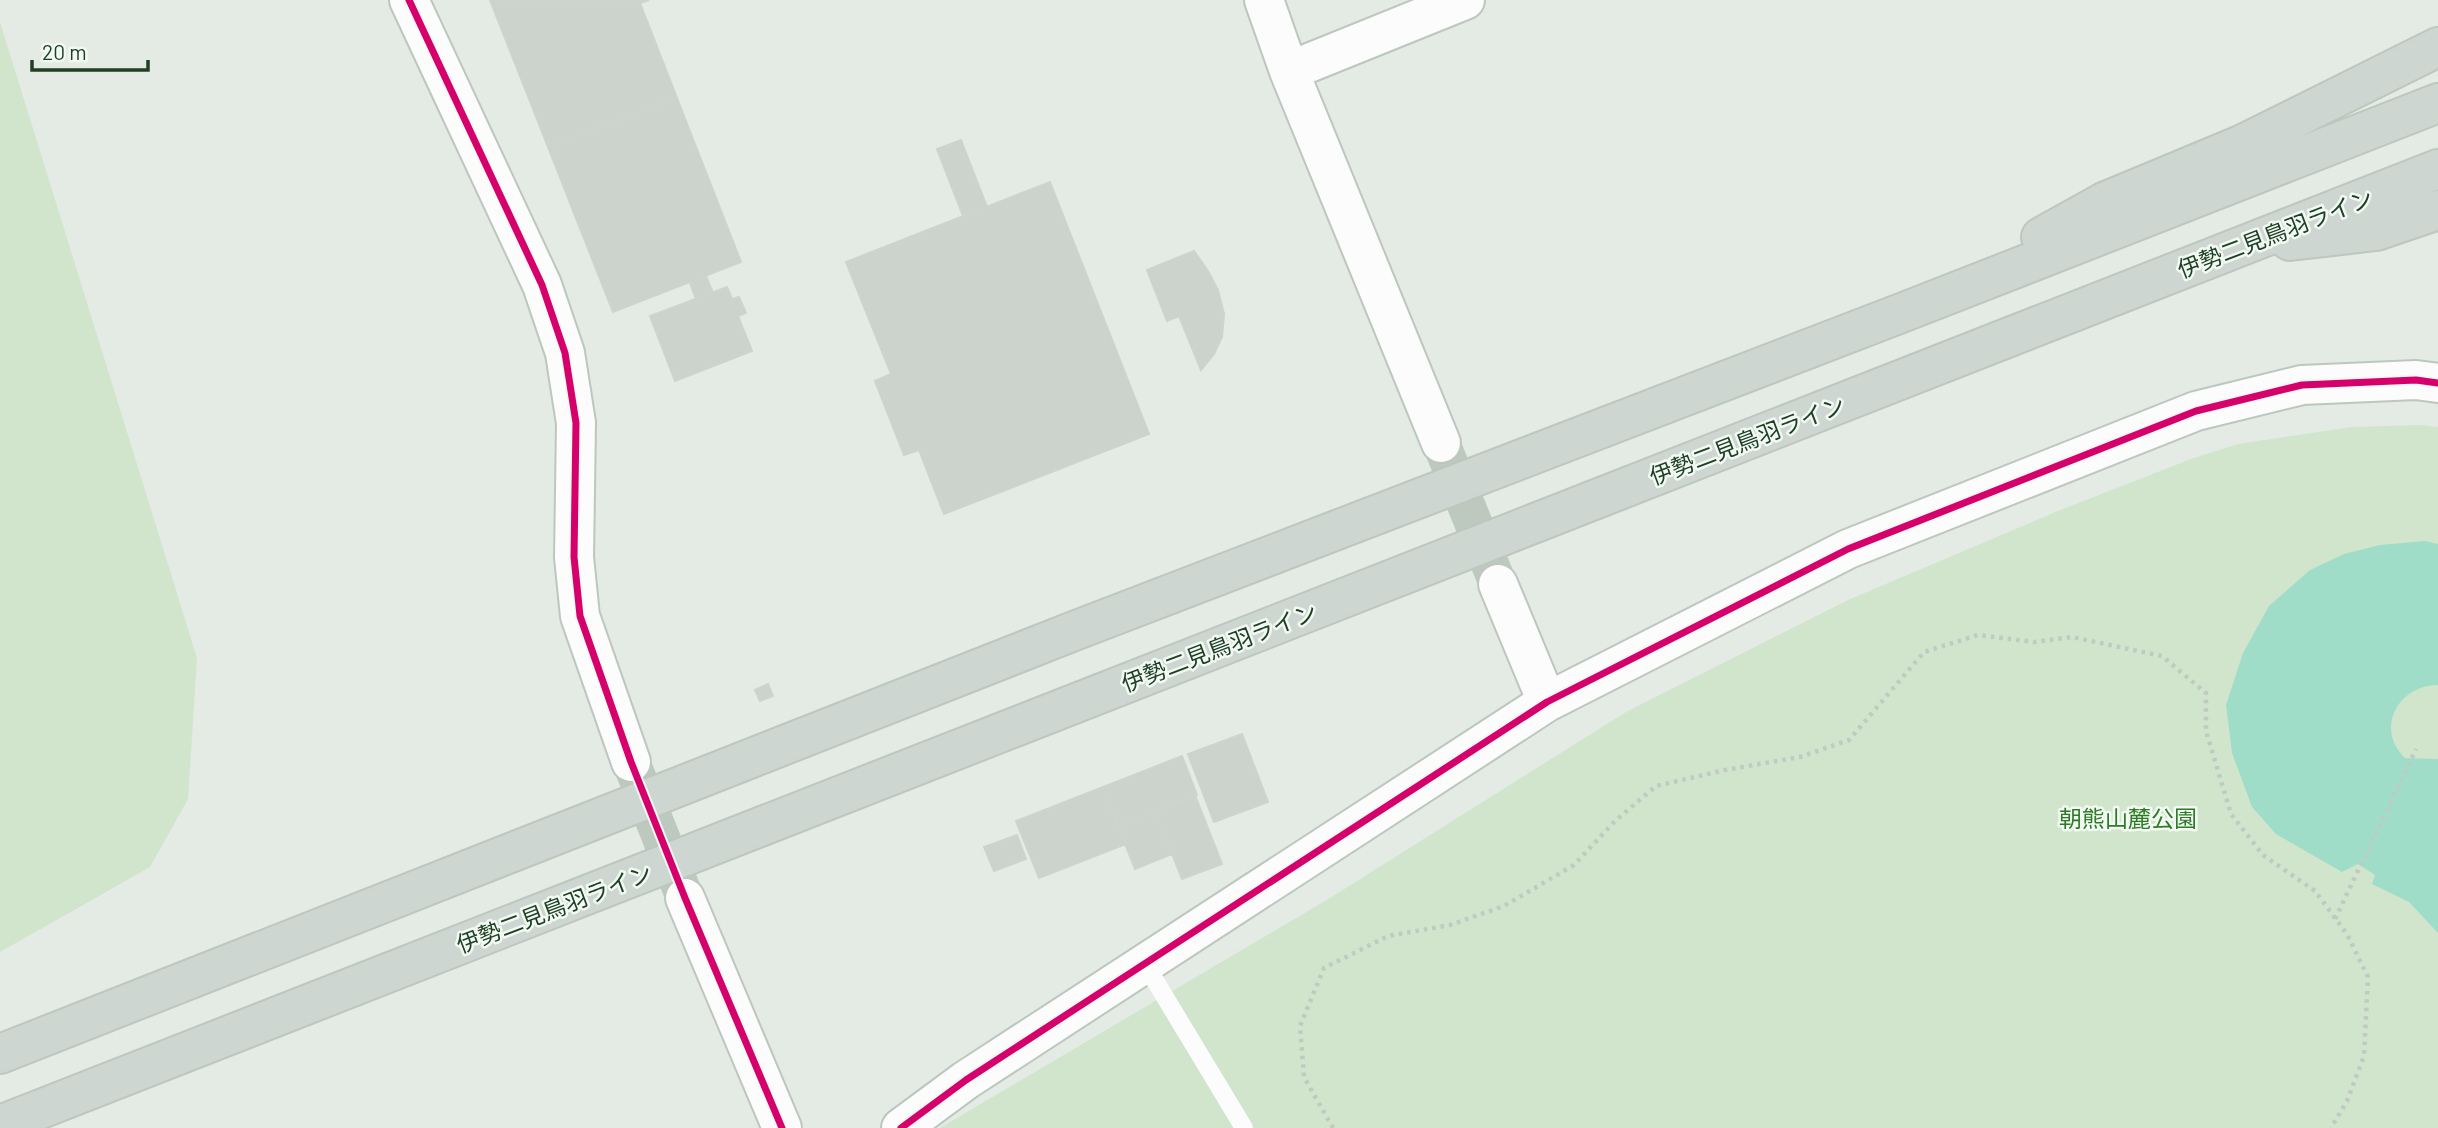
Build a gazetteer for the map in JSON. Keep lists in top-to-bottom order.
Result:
{
  "streets": {
    "main road": ["伊勢二見鳥羽ライン"]
  },
  "parks": ["朝熊山麓公園"],
  "scale_bar": "20 m"
}
